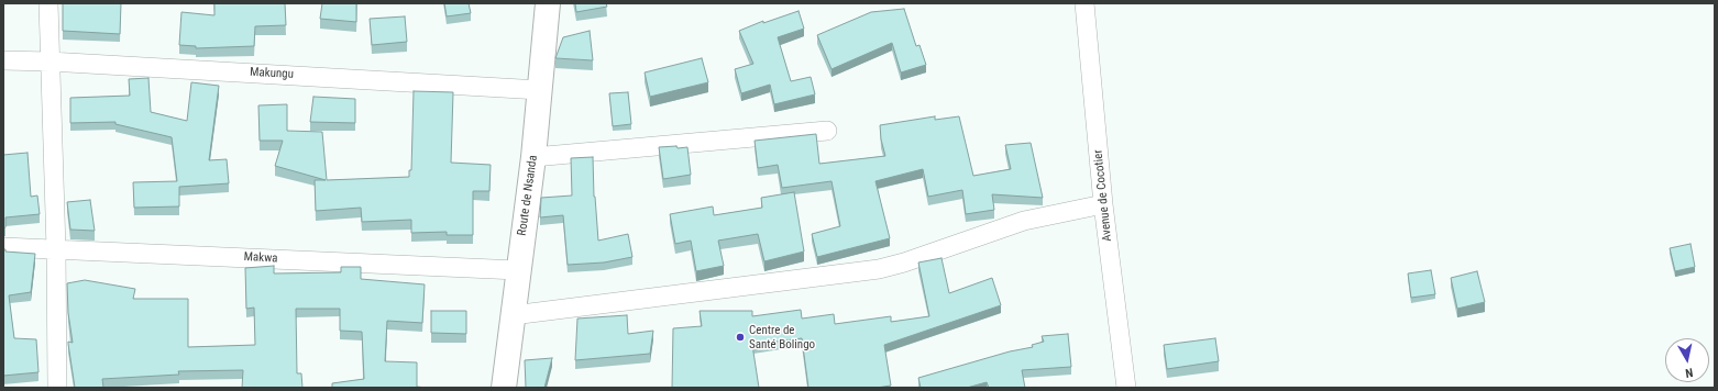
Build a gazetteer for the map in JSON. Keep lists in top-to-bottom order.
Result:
{
  "streets": {
    "street": [
      "Makungu",
      "Route de Nsanda",
      "Avenue de Cocotier",
      "Makwa"
    ]
  },
  "crossings": [
    ["Makungu", "Route de Nsanda"],
    ["Route de Nsanda", "Makwa"]
  ],
  "places": ["Centre de Santé Bolingo"],
  "north": "bottom"
}
